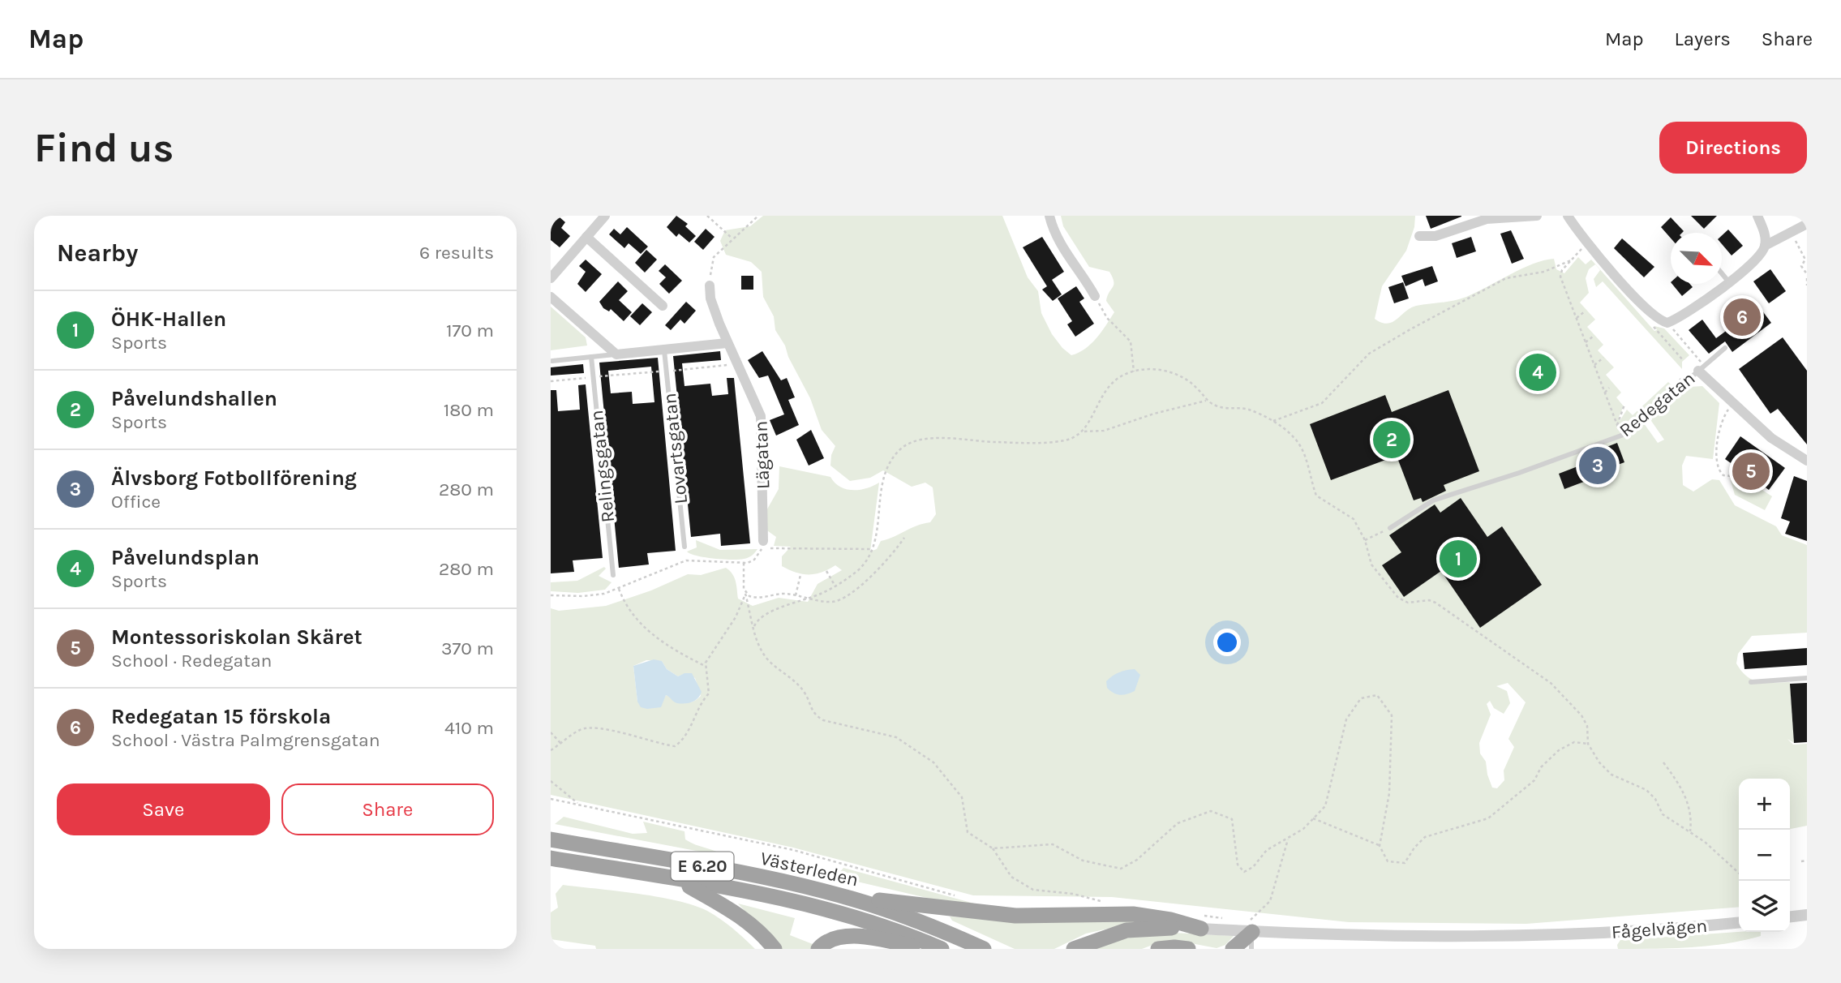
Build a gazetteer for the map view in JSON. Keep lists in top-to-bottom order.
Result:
{
  "streets": {
    "highway": ["E 6.20", "Västerleden"],
    "street": ["Redegatan", "Lägatan", "Fågelvägen"],
    "lane": ["Lovartsgatan", "Relingsgatan"]
  },
  "north": "bottom right",
  "page": {
    "header": "Map",
    "nav": ["Map", "Layers", "Share"],
    "buttons": [
      "Directions",
      ["Save", "Share"]
    ],
    "title": "Find us",
    "heading": ["Nearby", "6 results"],
    "list": [
      {
        "mark": "1",
        "name": "ÖHK-Hallen",
        "note": "Sports",
        "value": "170 m"
      },
      {
        "mark": "2",
        "name": "Påvelundshallen",
        "note": "Sports",
        "value": "180 m"
      },
      {
        "mark": "3",
        "name": "Älvsborg Fotbollförening",
        "note": "Office",
        "value": "280 m"
      },
      {
        "mark": "4",
        "name": "Påvelundsplan",
        "note": "Sports",
        "value": "280 m"
      },
      {
        "mark": "5",
        "name": "Montessoriskolan Skäret",
        "note": "School · Redegatan",
        "value": "370 m"
      },
      {
        "mark": "6",
        "name": "Redegatan 15 förskola",
        "note": "School · Västra Palmgrensgatan",
        "value": "410 m"
      }
    ],
    "pins": [
      "6",
      "4",
      "2",
      "3",
      "5",
      "1"
    ],
    "map_buttons": ["+", "−"]
  }
}
